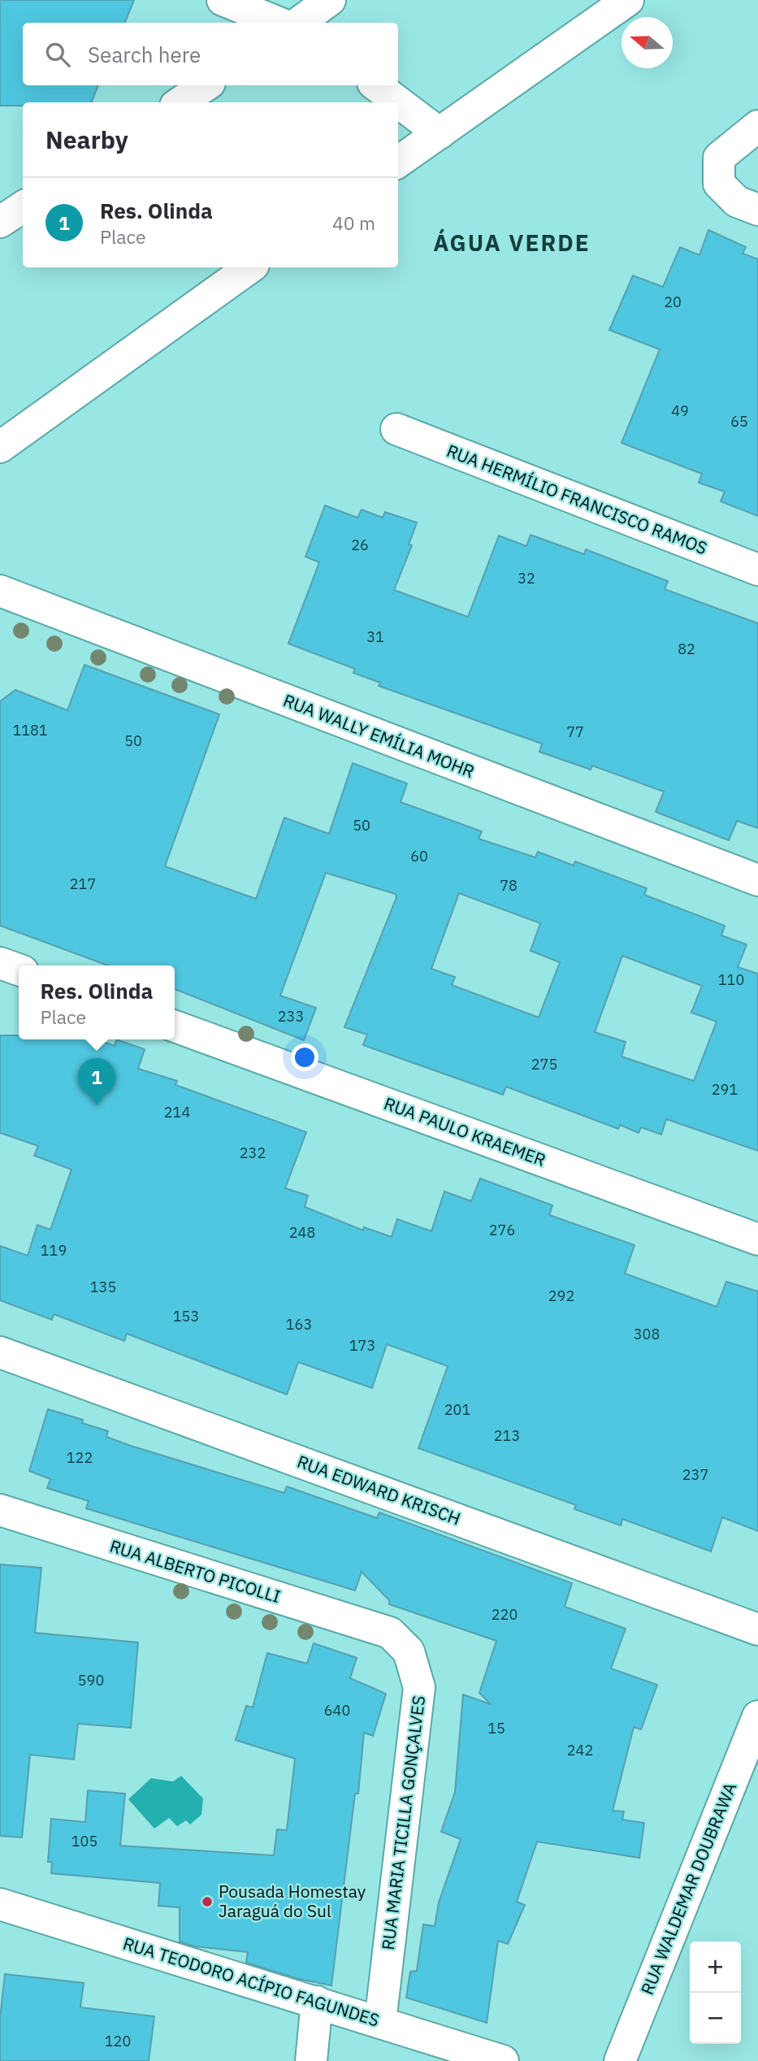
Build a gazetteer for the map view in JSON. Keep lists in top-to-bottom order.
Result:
{
  "streets": {
    "main road": [
      "RUA HERMÍLIO FRANCISCO RAMOS",
      "RUA WALLY EMÍLIA MOHR",
      "RUA PAULO KRAEMER",
      "RUA EDWARD KRISCH",
      "RUA ALBERTO PICOLLI",
      "RUA MARIA TICILLA GONÇALVES",
      "RUA WALDEMAR DOUBRAWA",
      "RUA TEODORO ACÍPIO FAGUNDES"
    ]
  },
  "crossings": [
    ["RUA ALBERTO PICOLLI", "RUA MARIA TICILLA GONÇALVES"],
    ["RUA MARIA TICILLA GONÇALVES", "RUA TEODORO ACÍPIO FAGUNDES"]
  ],
  "districts": ["ÁGUA VERDE"],
  "places": ["Pousada Homestay Jaraguá do Sul"],
  "house_numbers": [
    "20",
    "49",
    "65",
    "26",
    "32",
    "31",
    "82",
    "1181",
    "77",
    "50",
    "50",
    "60",
    "217",
    "78",
    "110",
    "233",
    "275",
    "291",
    "214",
    "232",
    "276",
    "248",
    "119",
    "135",
    "292",
    "153",
    "163",
    "308",
    "173",
    "201",
    "213",
    "122",
    "237",
    "220",
    "590",
    "640",
    "15",
    "242",
    "105",
    "120"
  ],
  "north": "left",
  "page": {
    "search": "Search here",
    "heading": "Nearby",
    "list": [
      {
        "mark": "1",
        "name": "Res. Olinda",
        "note": "Place",
        "value": "40 m"
      }
    ],
    "popup": ["Res. Olinda", "Place"],
    "pins": "1",
    "map_buttons": ["+", "−"]
  }
}
